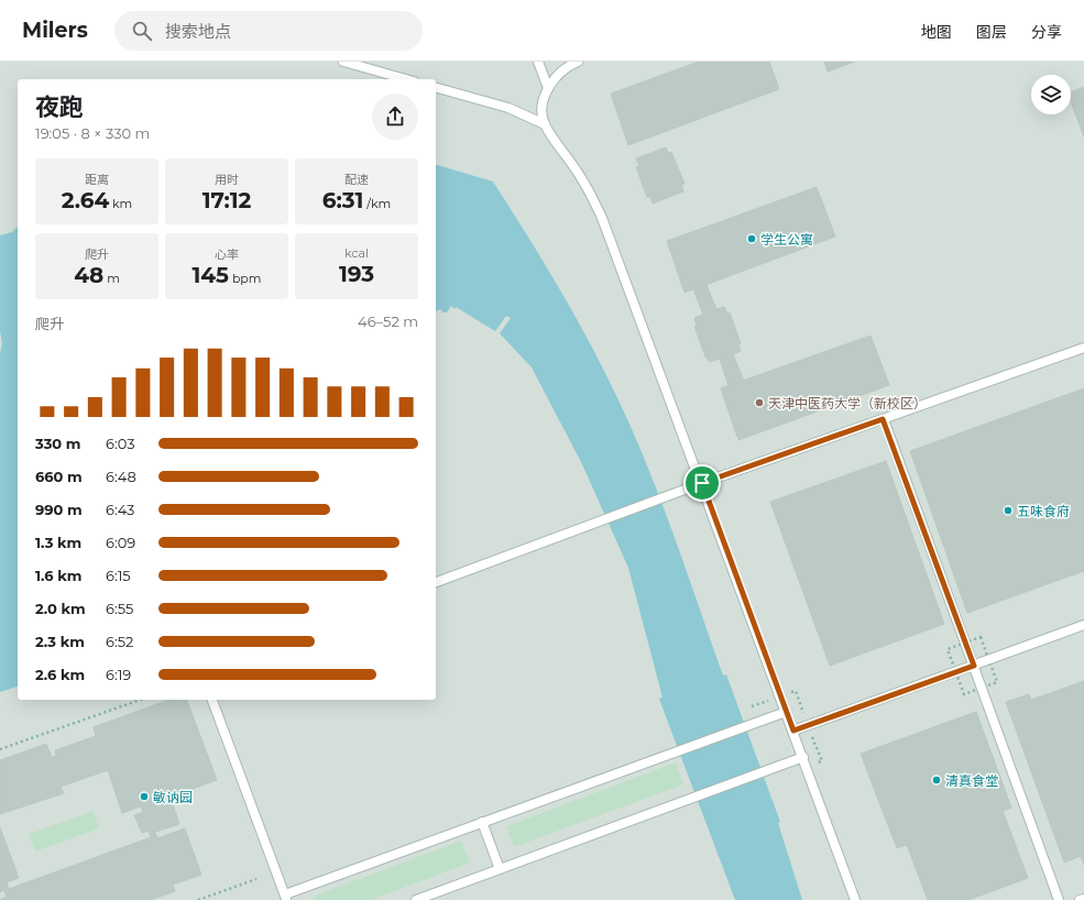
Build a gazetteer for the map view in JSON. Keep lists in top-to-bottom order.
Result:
{
  "places": [
    "学生公寓",
    "天津中医药大学（新校区）",
    "五味食府",
    "清真食堂",
    "敏讷园"
  ],
  "page": {
    "header": "Milers",
    "search": "搜索地点",
    "nav": ["地图", "图层", "分享"],
    "heading": ["夜跑", "19:05 · 8 × 330 m"],
    "stats": [
      ["距离", "2.64 km"],
      ["用时", "17:12"],
      ["配速", "6:31 /km"],
      ["爬升", "48 m"],
      ["心率", "145 bpm"],
      ["kcal", "193"]
    ],
    "chart": ["爬升", "46–52 m"],
    "list": [
      {
        "name": "330 m",
        "note": "6:03"
      },
      {
        "name": "660 m",
        "note": "6:48"
      },
      {
        "name": "990 m",
        "note": "6:43"
      },
      {
        "name": "1.3 km",
        "note": "6:09"
      },
      {
        "name": "1.6 km",
        "note": "6:15"
      },
      {
        "name": "2.0 km",
        "note": "6:55"
      },
      {
        "name": "2.3 km",
        "note": "6:52"
      },
      {
        "name": "2.6 km",
        "note": "6:19"
      }
    ]
  }
}
